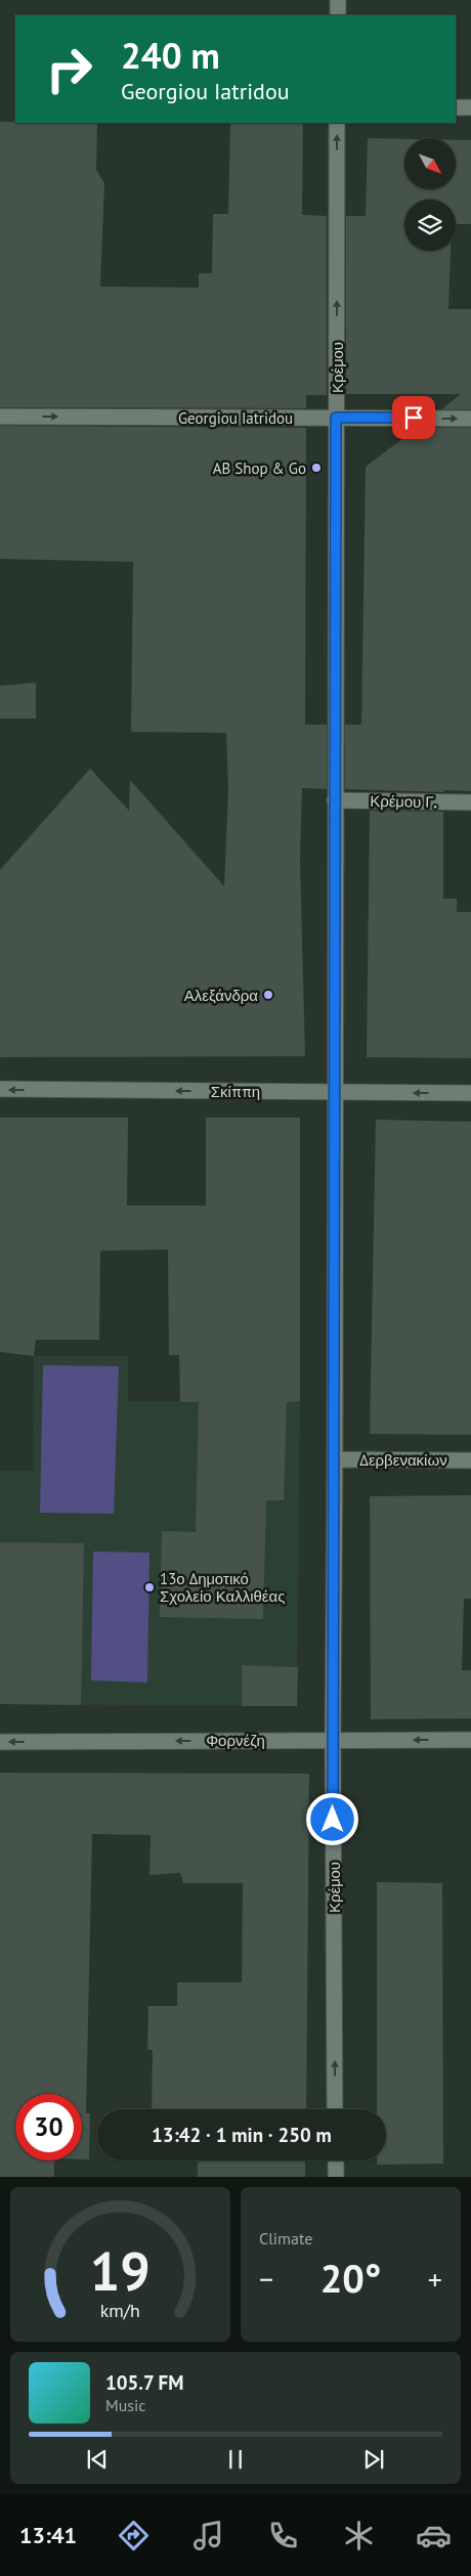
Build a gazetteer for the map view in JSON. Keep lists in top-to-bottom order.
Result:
{
  "streets": {
    "street": [
      "Κρέμου",
      "Georgiou Iatridou",
      "Κρέμου Γ.",
      "Σκίππη",
      "Δερβενακίων",
      "Φορνέζη"
    ]
  },
  "crossings": [
    ["Κρέμου", "Georgiou Iatridou"],
    ["Κρέμου", "Κρέμου Γ."],
    ["Κρέμου", "Σκίππη"],
    ["Κρέμου", "Δερβενακίων"],
    ["Κρέμου", "Φορνέζη"]
  ],
  "one_way": ["Georgiou Iatridou", "Σκίππη", "Φορνέζη"],
  "places": ["AB Shop & Go", "Αλεξάνδρα", "13ο Δημοτικό Σχολείο Καλλιθέας"],
  "north": "bottom right",
  "page": {
    "turn": ["240 m", "Georgiou Iatridou"],
    "limit": "30",
    "trip": "13:42 · 1 min · 250 m",
    "tile": "Climate",
    "heat": ["−", "20°", "+"],
    "song": ["105.7 FM", "Music"],
    "tabs": "13:41",
    "gauge": ["19", "km/h"]
  }
}
